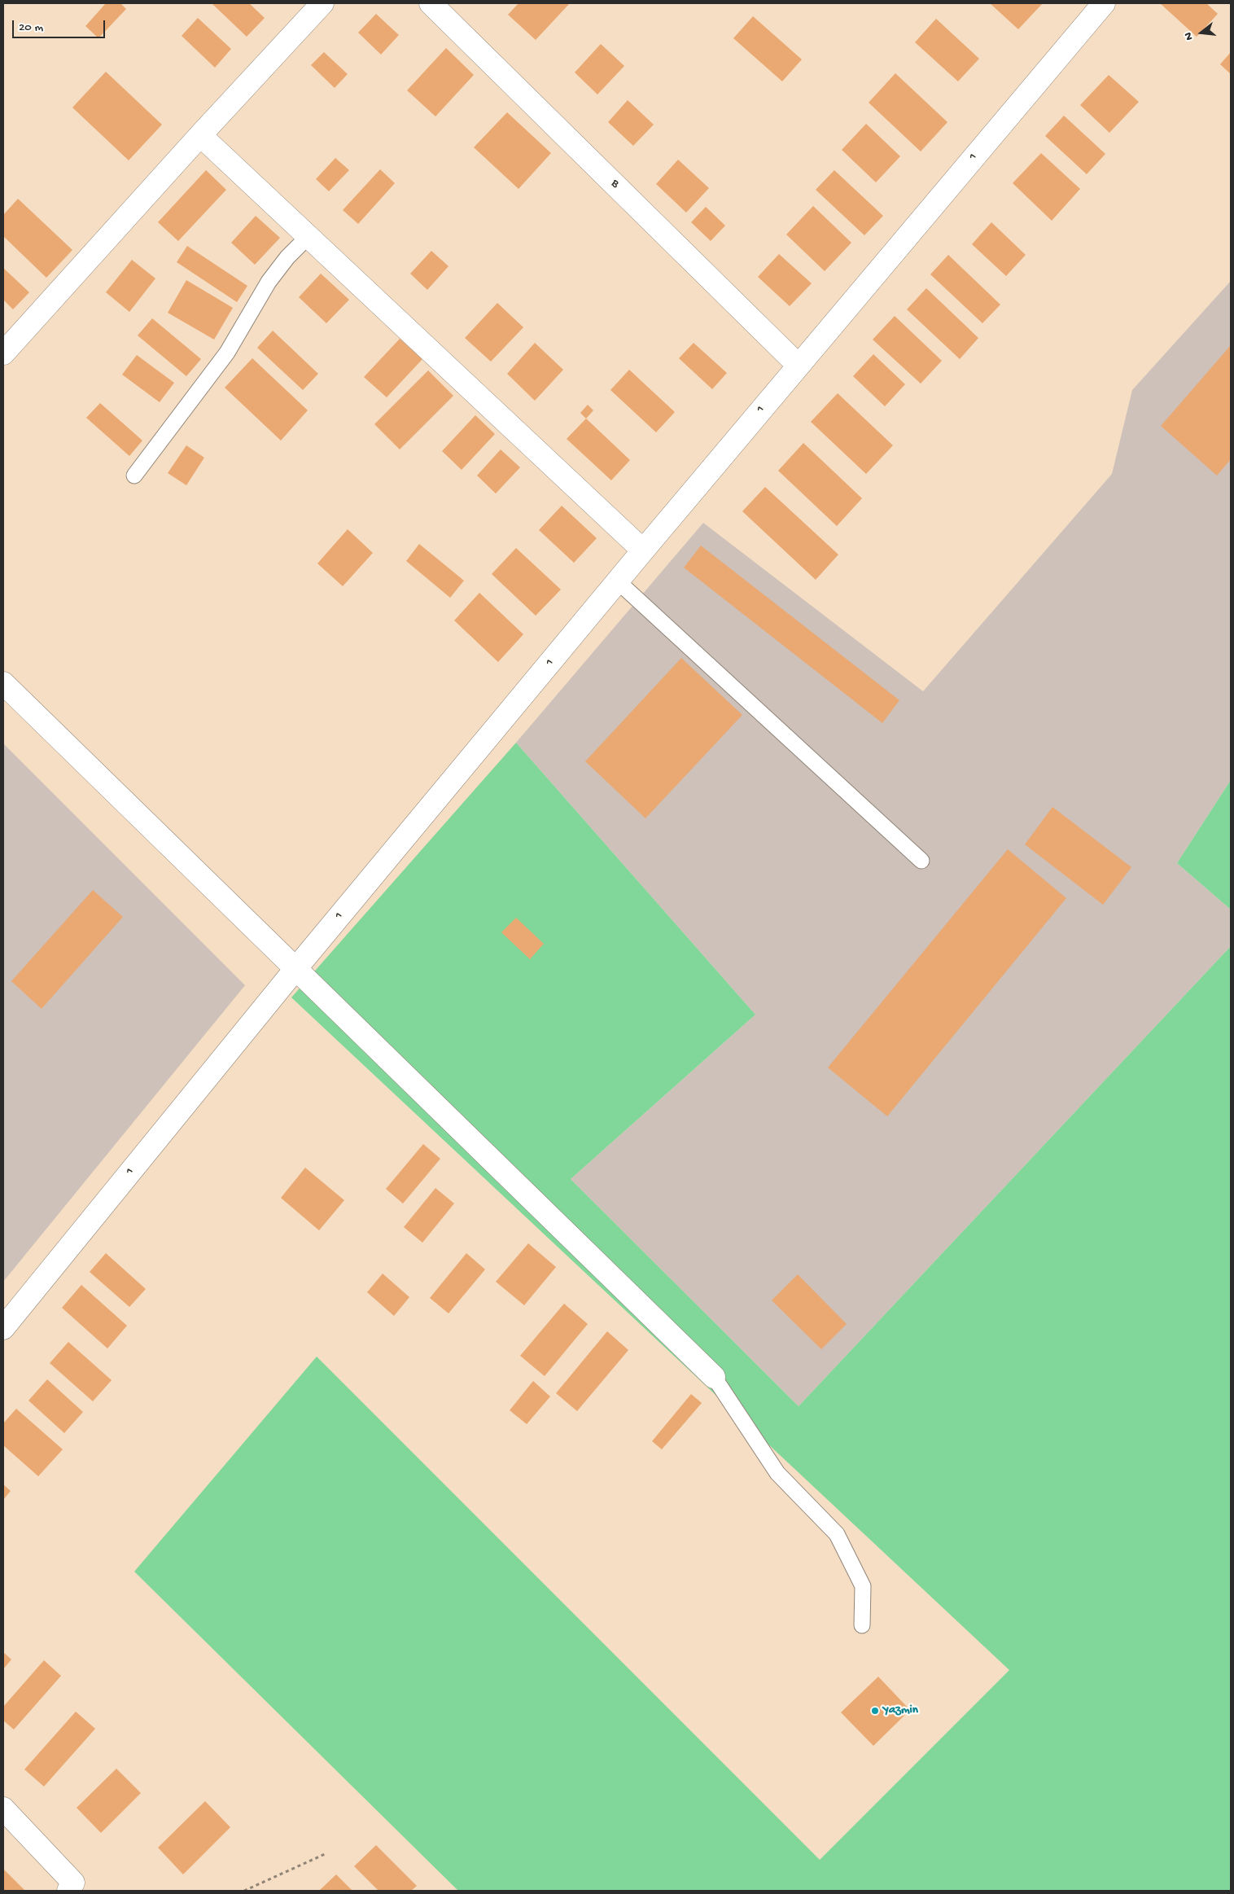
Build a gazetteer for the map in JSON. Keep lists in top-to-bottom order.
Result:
{
  "streets": {
    "street": ["1", "B"]
  },
  "crossings": [
    ["1", "B"]
  ],
  "places": ["Yazmin"],
  "scale_bar": "20 m",
  "north": "left"
}
